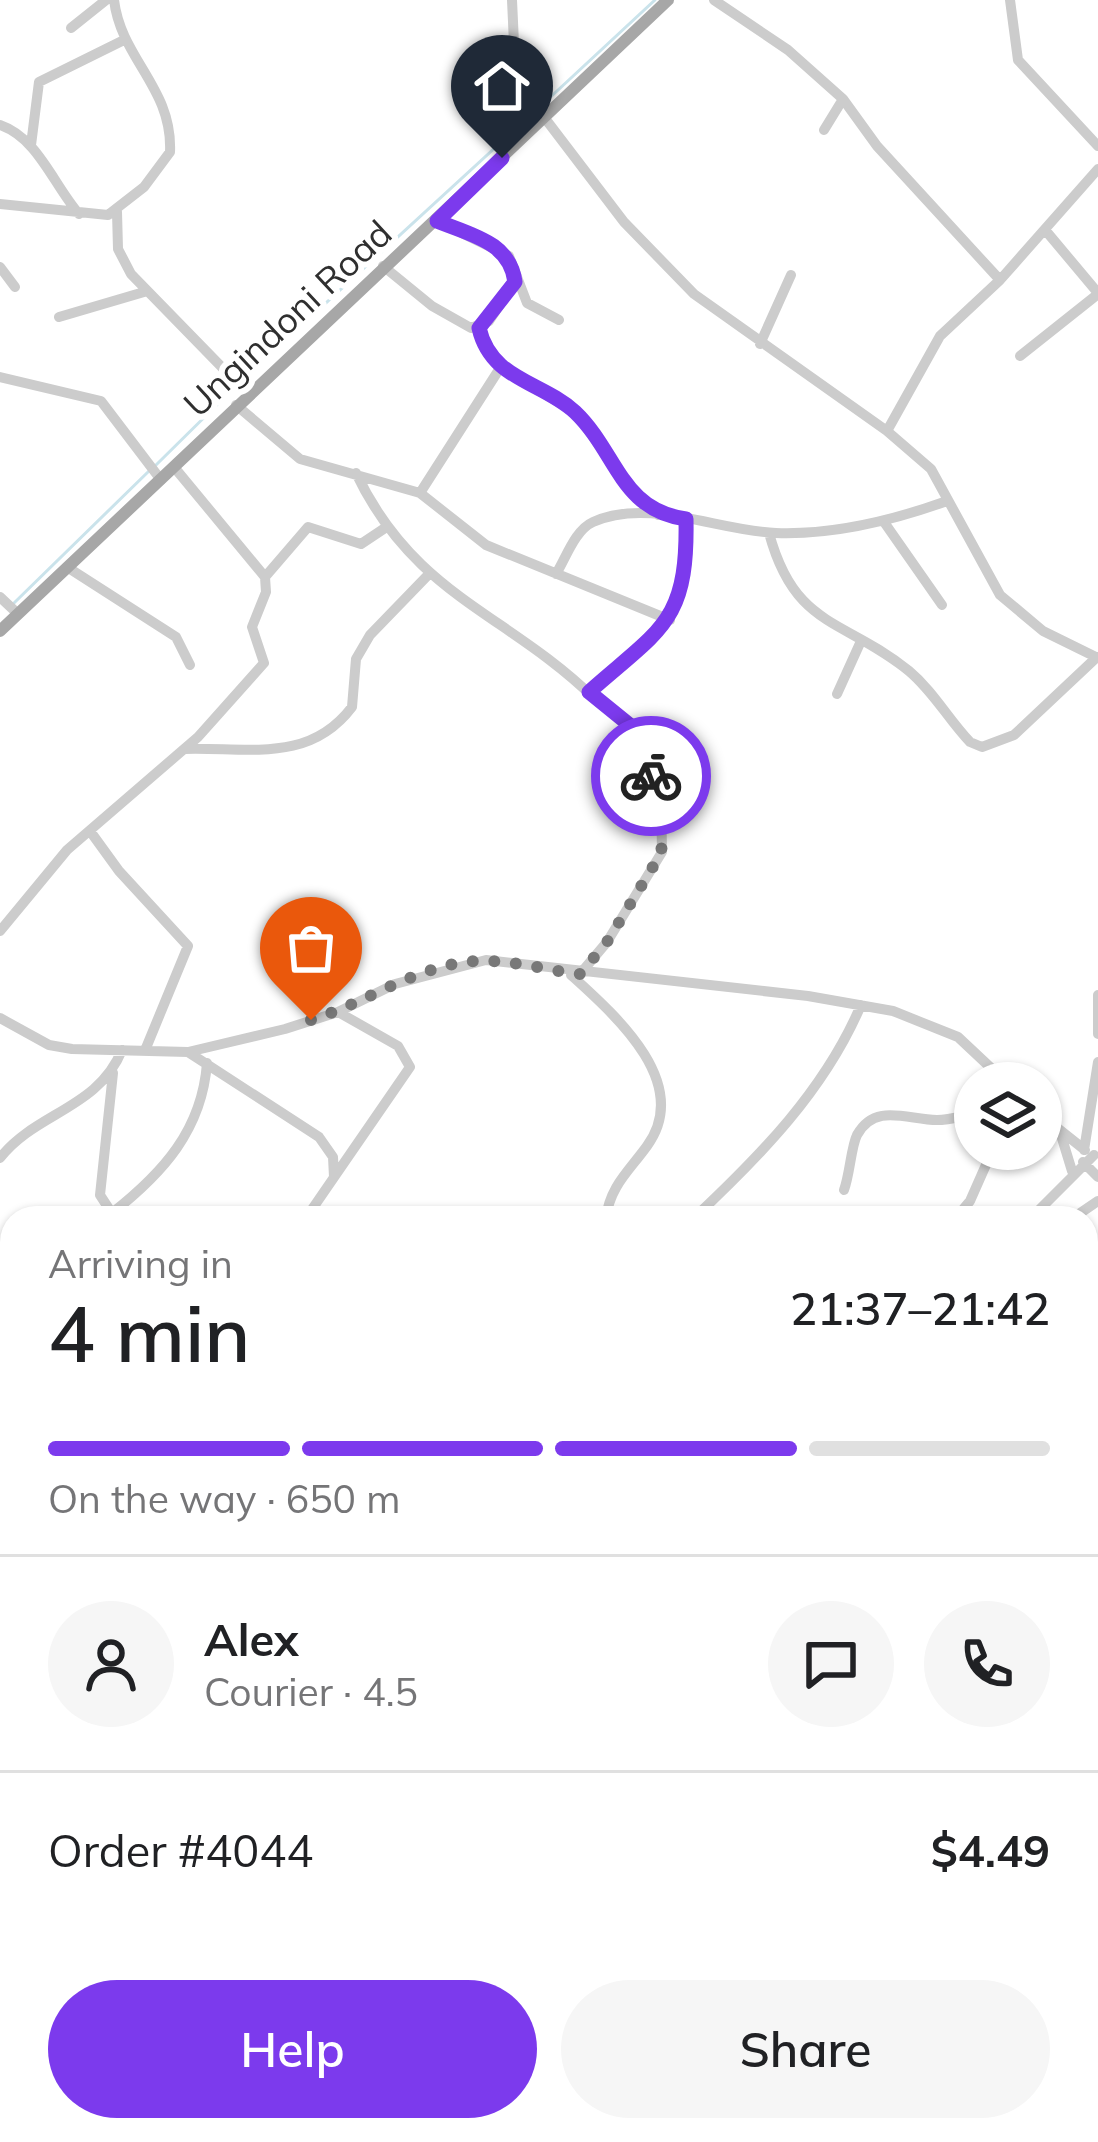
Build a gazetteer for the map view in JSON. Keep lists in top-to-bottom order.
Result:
{
  "streets": {
    "main road": ["Ungindoni Road"]
  },
  "page": {
    "heading": ["4 min", "Arriving in", "21:37–21:42"],
    "panel": [
      "Alex",
      "Courier · 4.5",
      "Order #4044",
      "$4.49"
    ],
    "bar": "On the way · 650 m",
    "buttons": ["Help", "Share"]
  }
}
